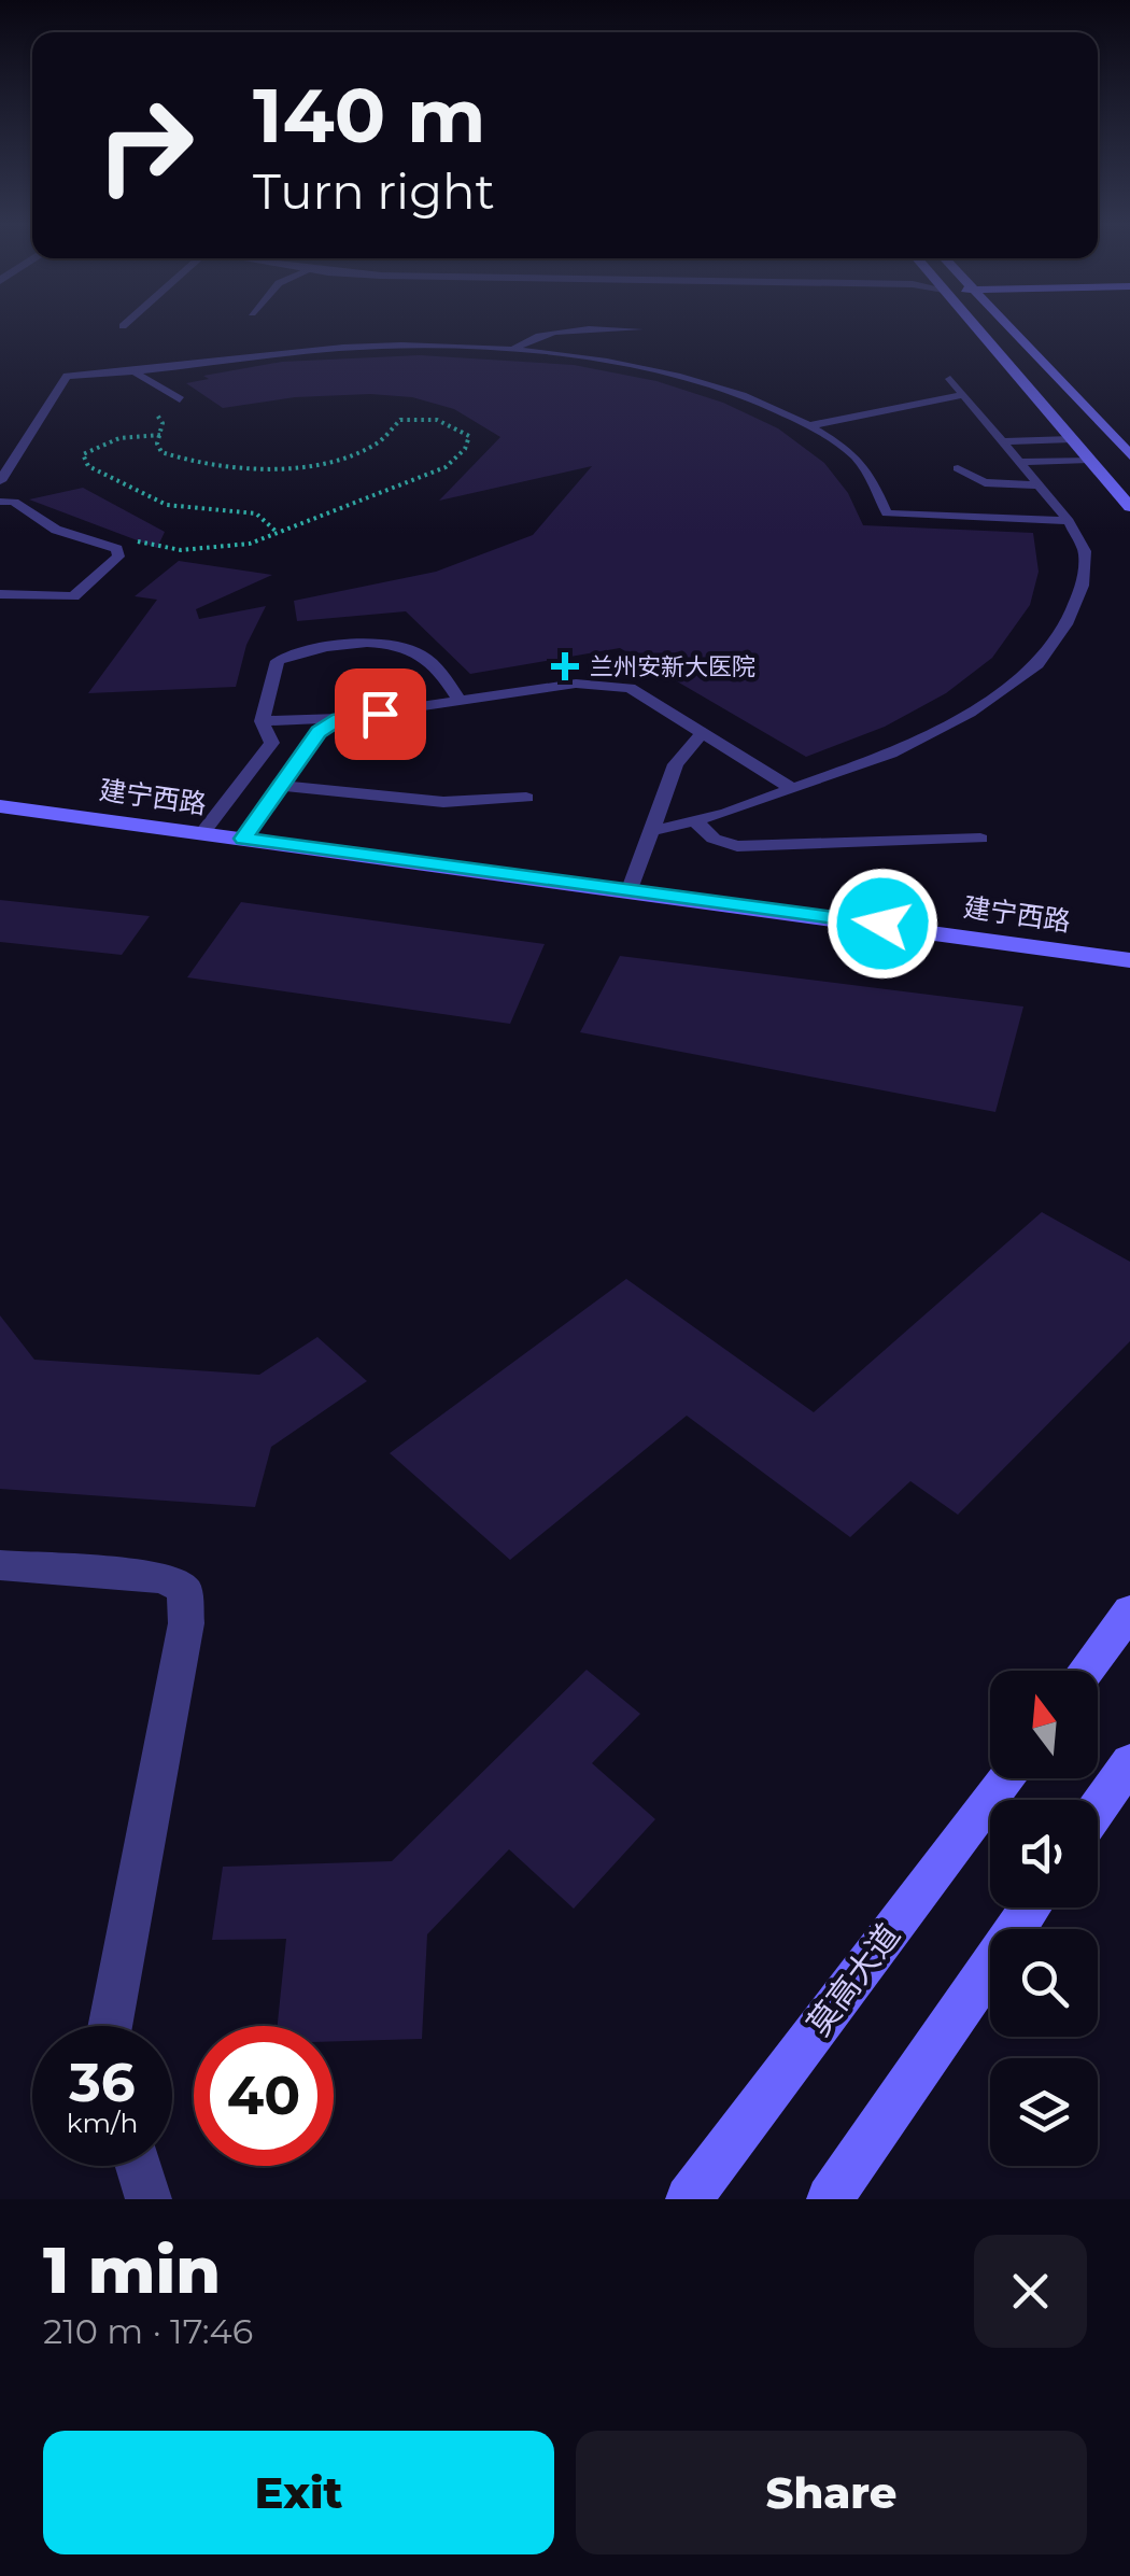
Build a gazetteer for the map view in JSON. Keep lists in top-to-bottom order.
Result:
{
  "streets": {
    "main road": ["建宁西路", "莫高大道"]
  },
  "places": {
    "health": ["兰州安新大医院"]
  },
  "north": "top",
  "page": {
    "turn": ["140 m", "Turn right"],
    "speed": "36 km/h",
    "limit": "40",
    "heading": ["1 min", "210 m · 17:46"],
    "buttons": ["Exit", "Share"]
  }
}
